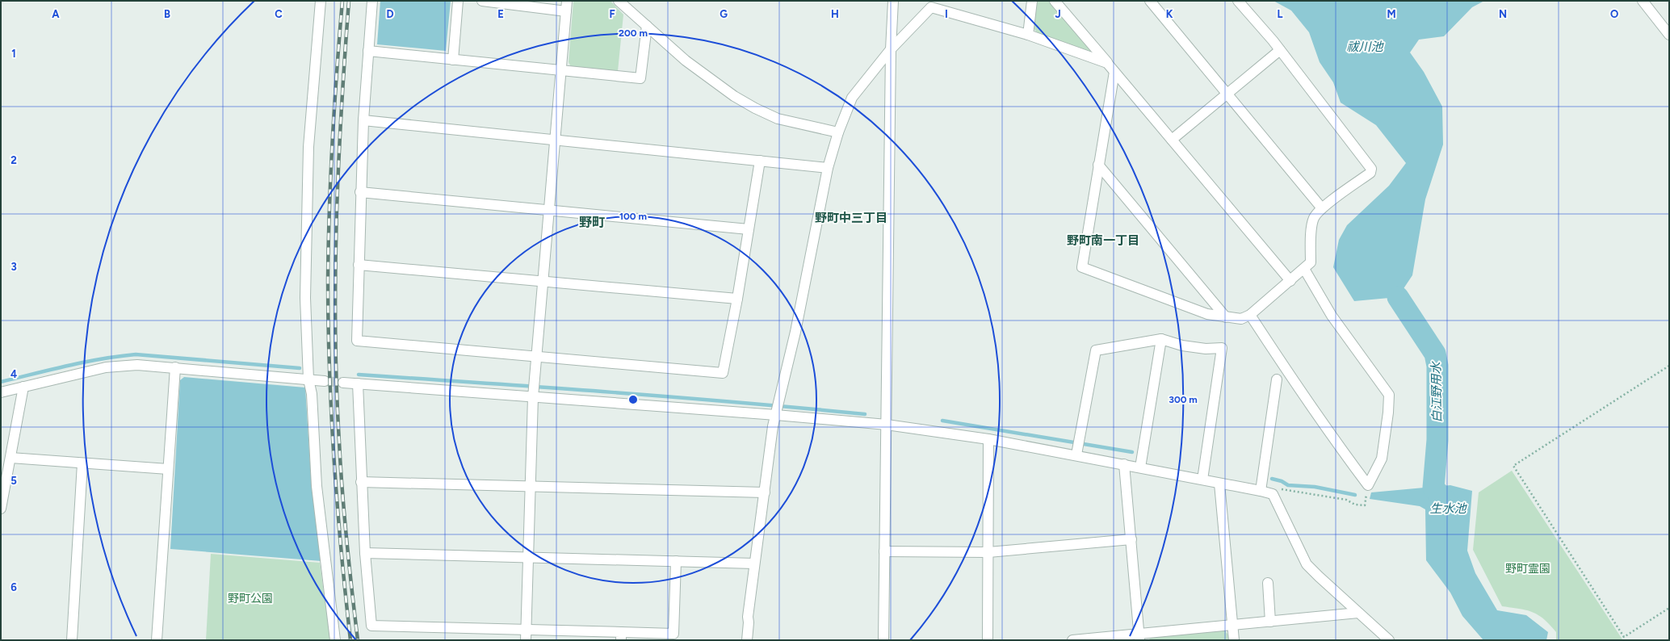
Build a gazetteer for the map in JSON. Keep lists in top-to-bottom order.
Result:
{
  "districts": ["野町中三丁目", "野町", "野町南一丁目"],
  "water": ["祓川池", "白江野用水", "生水池"],
  "parks": ["野町霊園", "野町公園"],
  "grid": {
    "columns": [
      "A",
      "B",
      "C",
      "D",
      "E",
      "F",
      "G",
      "H",
      "I",
      "J",
      "K",
      "L",
      "M",
      "N",
      "O"
    ],
    "rows": [
      "1",
      "2",
      "3",
      "4",
      "5",
      "6"
    ]
  },
  "rings": ["200 m", "100 m", "300 m"]
}
